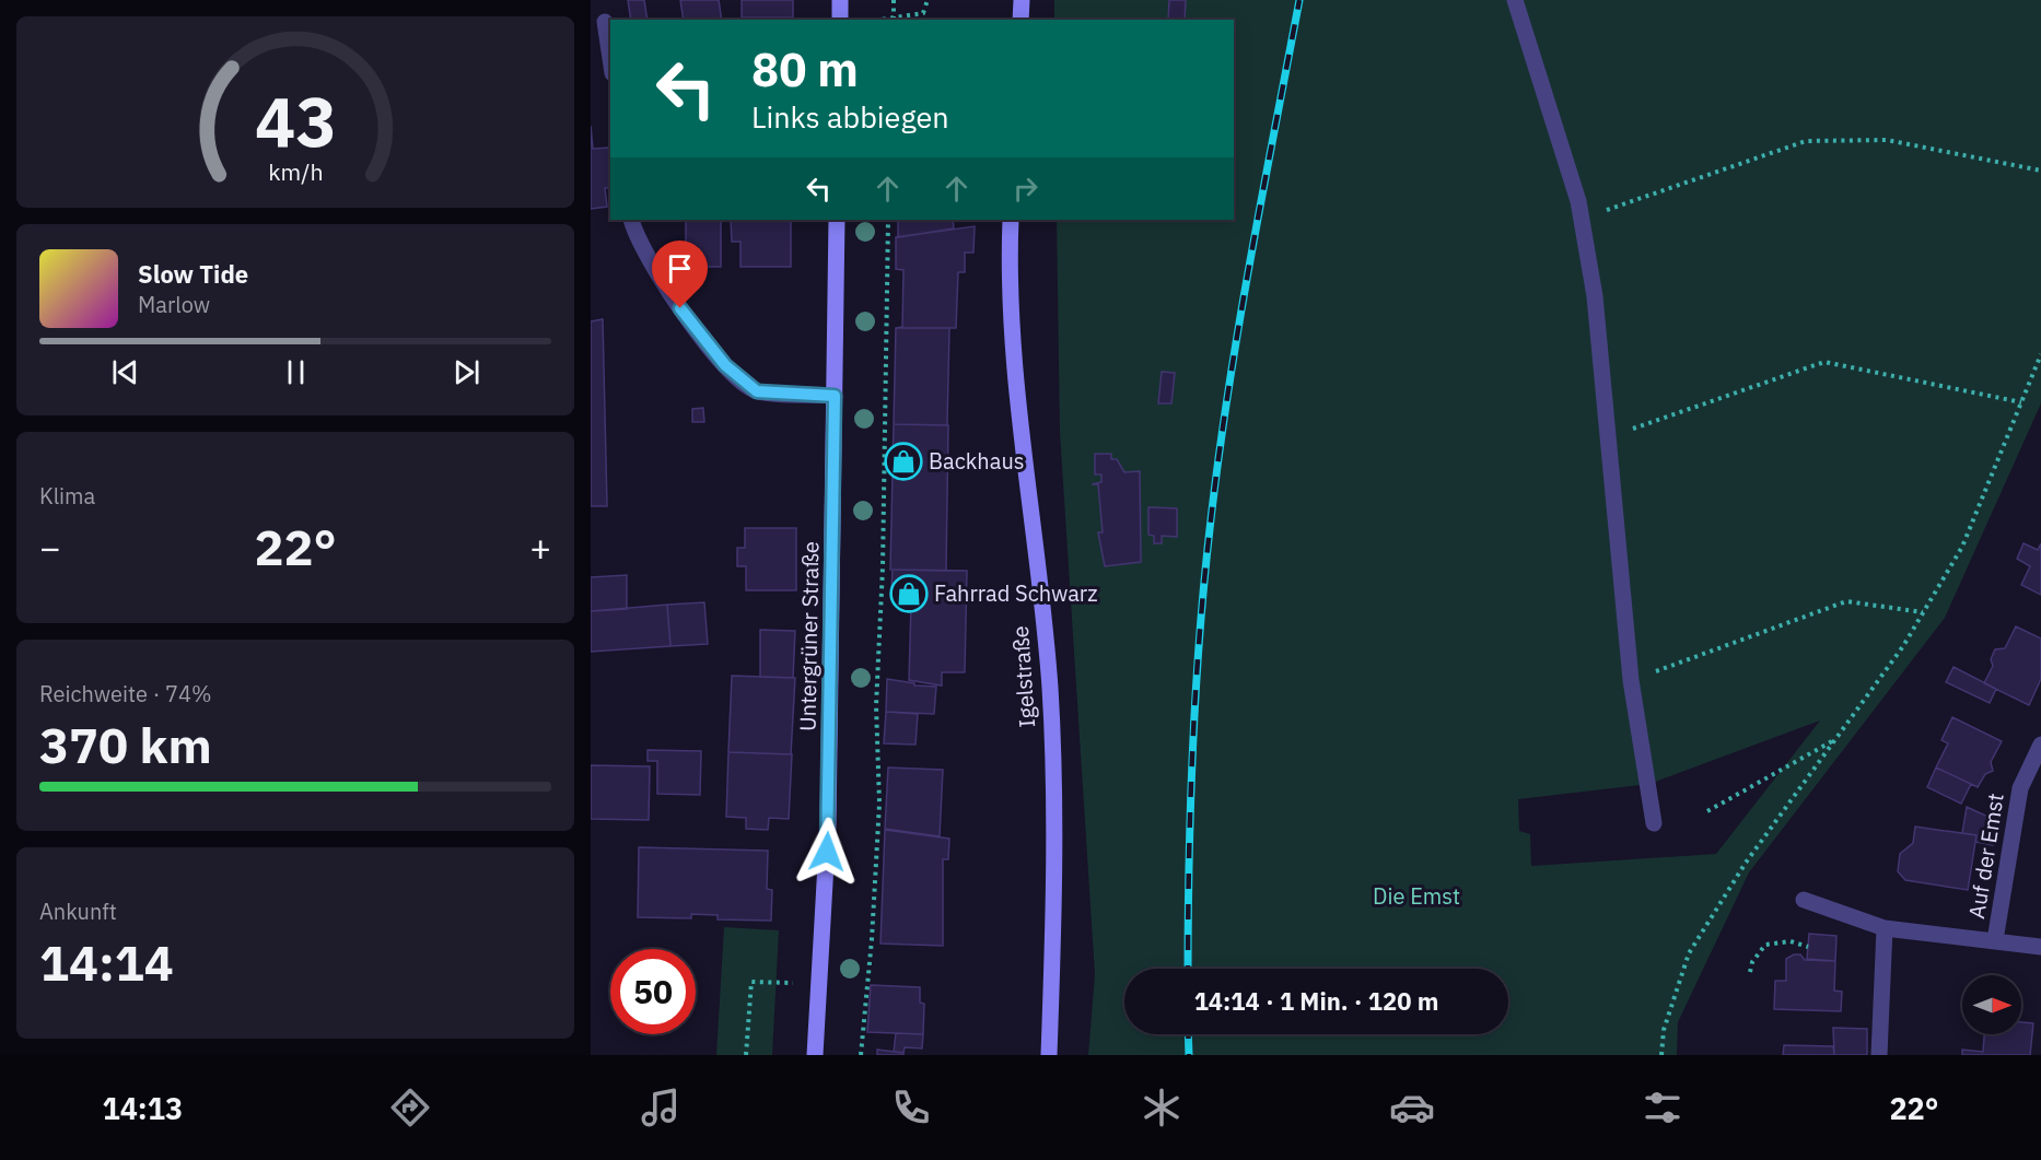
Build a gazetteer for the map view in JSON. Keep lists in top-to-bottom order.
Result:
{
  "streets": {
    "main road": ["Untergrüner Straße", "Igelstraße"],
    "street": ["Auf der Emst"]
  },
  "parks": ["Die Emst"],
  "places": {
    "shop": ["Backhaus", "Fahrrad Schwarz"]
  },
  "north": "right",
  "page": {
    "turn": ["80 m", "Links abbiegen"],
    "song": ["Slow Tide", "Marlow"],
    "tile": [
      "Klima",
      ["Reichweite · 74%", "370 km"],
      ["Ankunft", "14:14"]
    ],
    "heat": ["−", "22°", "+"],
    "limit": "50",
    "trip": "14:14 · 1 Min. · 120 m",
    "tabs": ["14:13", "22°"],
    "gauge": ["43", "km/h"]
  }
}
